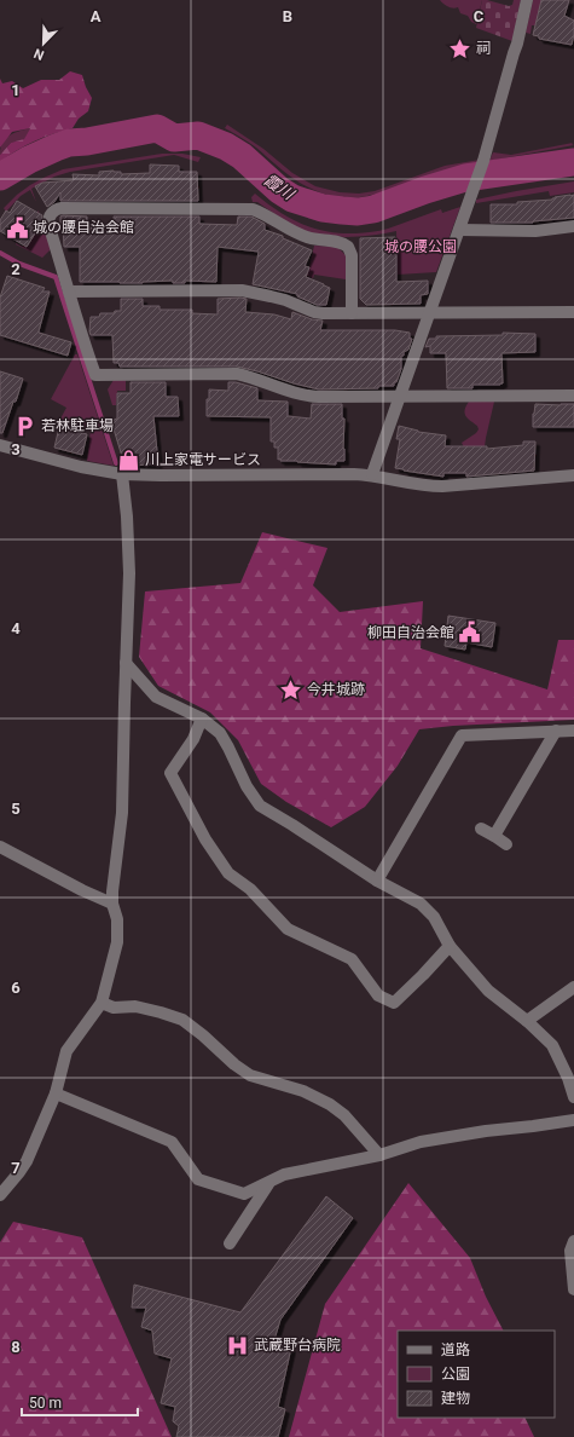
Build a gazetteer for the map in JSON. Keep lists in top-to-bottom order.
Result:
{
  "water": ["霞川"],
  "parks": ["城の腰公園"],
  "places": {
    "place": ["祠", "今井城跡"],
    "public building": ["城の腰自治会館", "柳田自治会館"],
    "parking": ["若林駐車場"],
    "shop": ["川上家電サービス"],
    "hospital": ["武蔵野台病院"]
  },
  "legend": ["道路", "公園", "建物"],
  "scale_bar": "50 m",
  "north": "bottom left",
  "grid": {
    "columns": ["A", "B", "C"],
    "rows": [
      "1",
      "2",
      "3",
      "4",
      "5",
      "6",
      "7",
      "8"
    ]
  }
}
